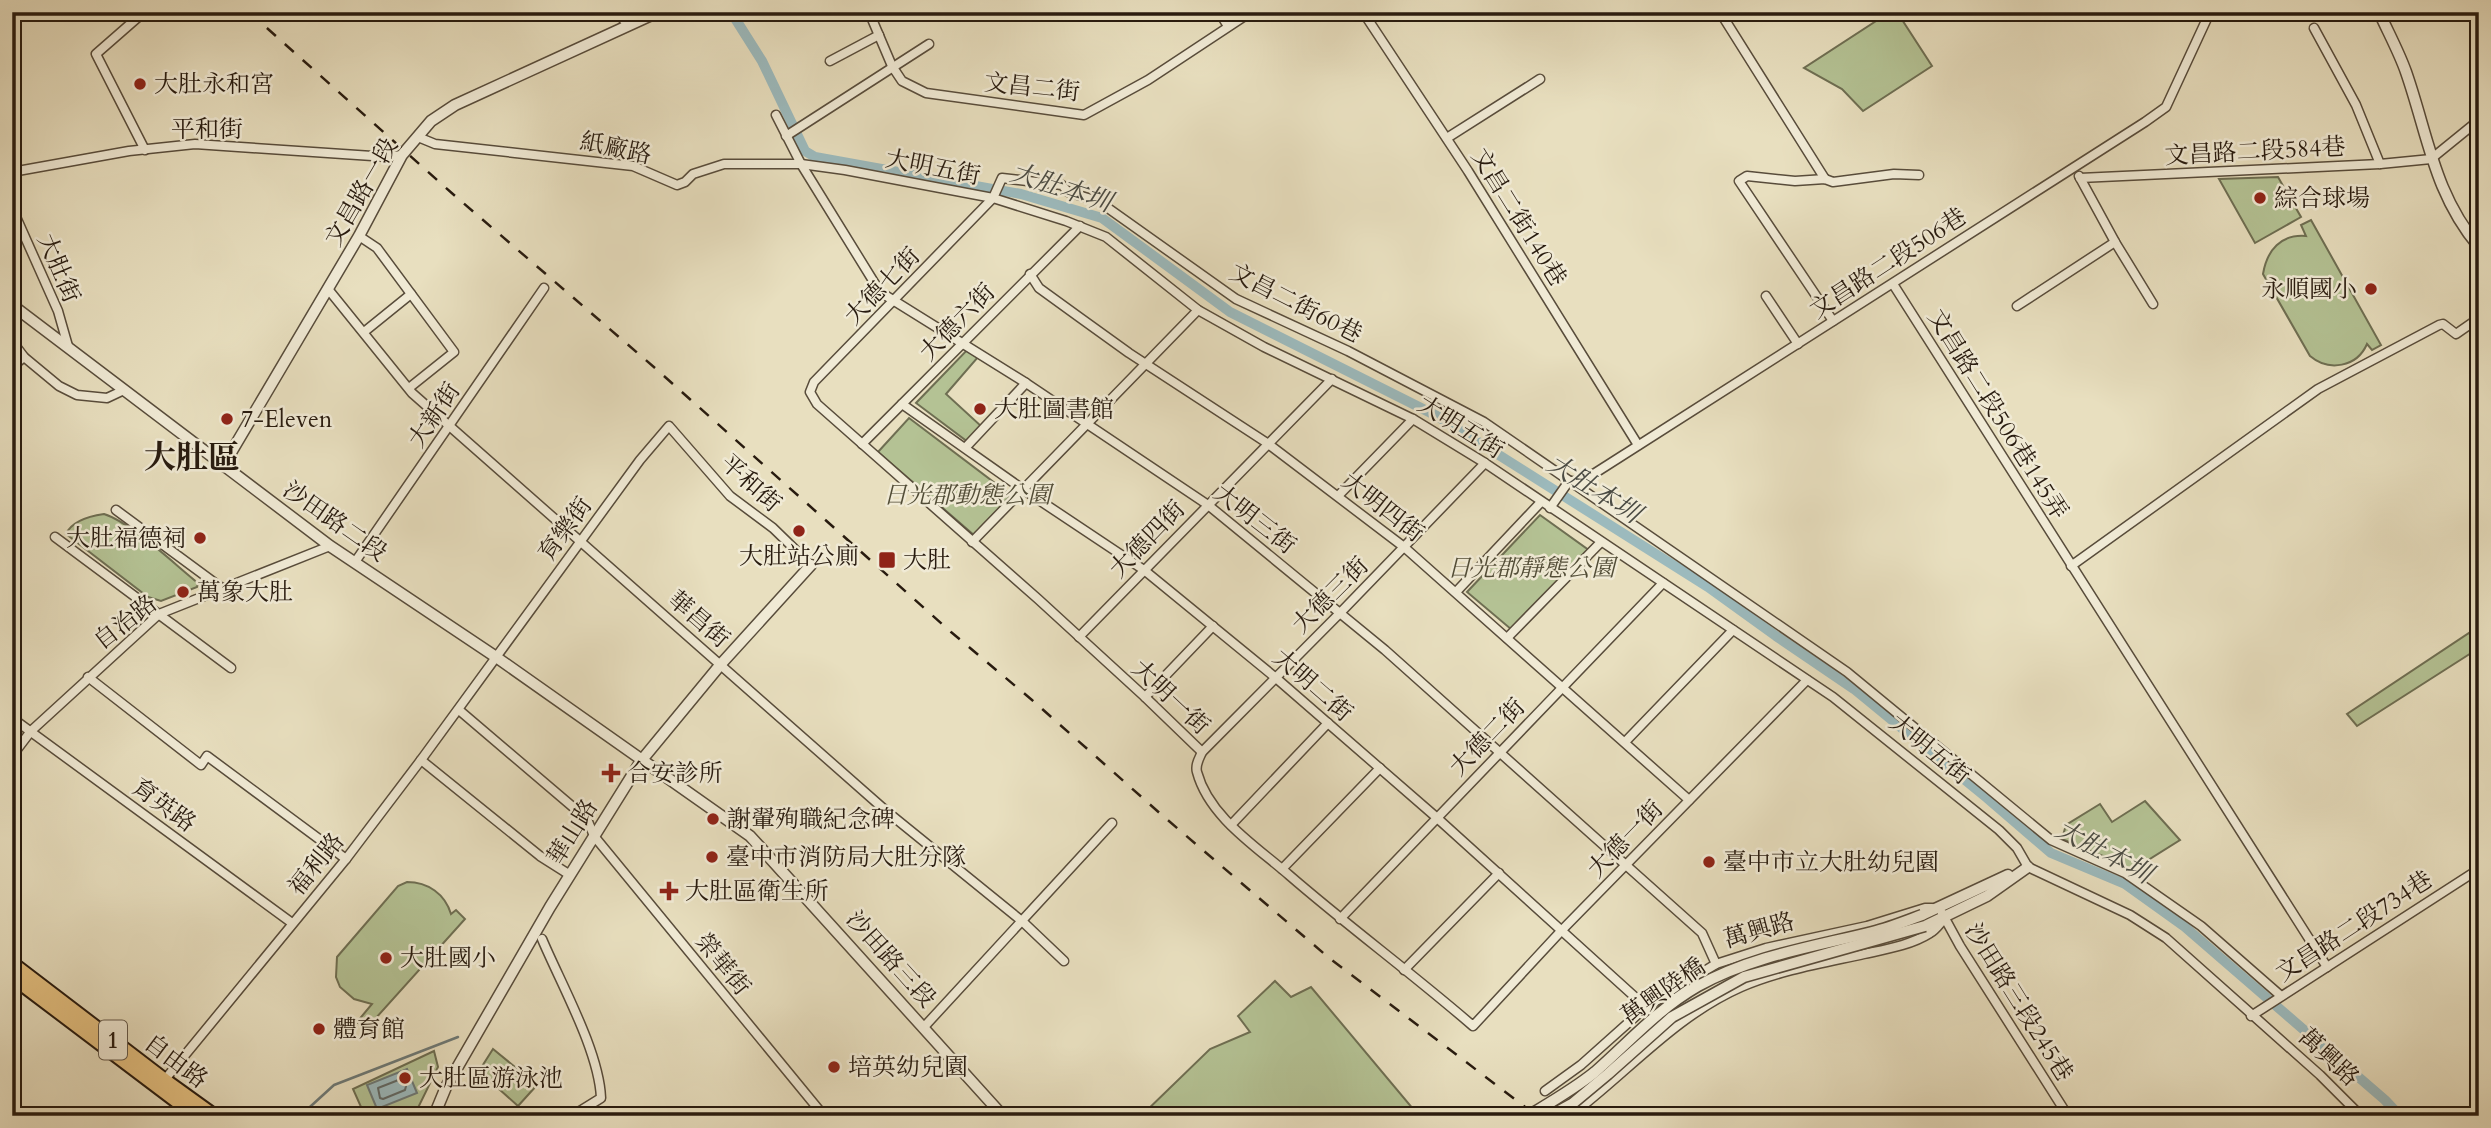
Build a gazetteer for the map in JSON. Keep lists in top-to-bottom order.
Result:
{
  "streets": {
    "main road": ["1", "自由路"],
    "street": [
      "文昌二街",
      "平和街",
      "紙廠路",
      "文昌路二段584巷",
      "大明五街",
      "文昌路一段",
      "文昌二街140巷",
      "文昌路二段506巷",
      "大肚街",
      "大德七街",
      "文昌二街60巷",
      "大德六街",
      "文昌路二段506巷145弄",
      "大新街",
      "大明四街",
      "大明三街",
      "沙田路二段",
      "育樂街",
      "大德四街",
      "大德三街",
      "華昌街",
      "自治路",
      "大明二街",
      "大明一街",
      "大德二街",
      "育英路",
      "華山路",
      "大德一街",
      "福利路",
      "文昌路二段734巷",
      "萬興路",
      "沙田路三段",
      "榮華街",
      "萬興陸橋",
      "沙田路三段245巷"
    ]
  },
  "crossings": [
    ["平和街", "文昌路一段"],
    ["平和街", "育樂街"],
    ["平和街", "華山路"],
    ["紙廠路", "大明五街"],
    ["紙廠路", "文昌路一段"],
    ["紙廠路", "大明三街"],
    ["大明五街", "大德七街"],
    ["大明五街", "大德六街"],
    ["大明五街", "大明三街"],
    ["大明五街", "大德四街"],
    ["大明五街", "大德三街"],
    ["大明五街", "大德二街"],
    ["大明五街", "大德一街"],
    ["大明五街", "萬興路"],
    ["文昌路一段", "沙田路二段"],
    ["文昌路一段", "華昌街"],
    ["文昌二街140巷", "文昌路二段506巷"],
    ["文昌路二段506巷", "文昌二街60巷"],
    ["文昌路二段506巷", "文昌路二段506巷145弄"],
    ["大肚街", "沙田路二段"],
    ["大德七街", "文昌二街60巷"],
    ["大德七街", "大明三街"],
    ["大德七街", "大明一街"],
    ["文昌二街60巷", "文昌路二段734巷"],
    ["大德六街", "大明四街"],
    ["大德六街", "大明三街"],
    ["大德六街", "大明二街"],
    ["大德六街", "大明一街"],
    ["文昌路二段506巷145弄", "文昌路二段734巷"],
    ["大新街", "沙田路二段"],
    ["大新街", "華昌街"],
    ["大明四街", "大德四街"],
    ["大明四街", "大德三街"],
    ["大明四街", "大德二街"],
    ["大明四街", "大德一街"],
    ["大明三街", "大德四街"],
    ["大明三街", "大德三街"],
    ["大明三街", "大德二街"],
    ["大明三街", "大德一街"],
    ["大明三街", "萬興路"],
    ["沙田路二段", "育樂街"],
    ["沙田路二段", "自治路"],
    ["沙田路二段", "華山路"],
    ["沙田路二段", "福利路"],
    ["沙田路二段", "沙田路三段"],
    ["育樂街", "華昌街"],
    ["育樂街", "福利路"],
    ["大德四街", "大明二街"],
    ["大德四街", "大明一街"],
    ["大德三街", "大明二街"],
    ["大德三街", "大明一街"],
    ["華昌街", "華山路"],
    ["自治路", "育英路"],
    ["大明二街", "大德二街"],
    ["大明二街", "大德一街"],
    ["大明二街", "萬興路"],
    ["大明一街", "大德二街"],
    ["大明一街", "大德一街"],
    ["育英路", "福利路"],
    ["華山路", "沙田路三段"],
    ["華山路", "榮華街"],
    ["福利路", "榮華街"],
    ["福利路", "自由路"],
    ["文昌路二段734巷", "萬興路"],
    ["萬興路", "萬興陸橋"],
    ["萬興路", "沙田路三段245巷"]
  ],
  "districts": ["大肚區"],
  "water": ["大肚本圳"],
  "parks": ["日光郡動態公園", "日光郡靜態公園"],
  "places": {
    "other": [
      "大肚永和宮",
      "綜合球場",
      "永順國小",
      "大肚圖書館",
      "7-Eleven",
      "大肚站公廁",
      "大肚福德祠",
      "萬象大肚",
      "謝翬殉職紀念碑",
      "臺中市消防局大肚分隊",
      "臺中市立大肚幼兒園",
      "大肚國小",
      "體育館",
      "培英幼兒園",
      "大肚區游泳池"
    ],
    "transit": ["大肚"],
    "health": ["合安診所", "大肚區衛生所"]
  }
}
